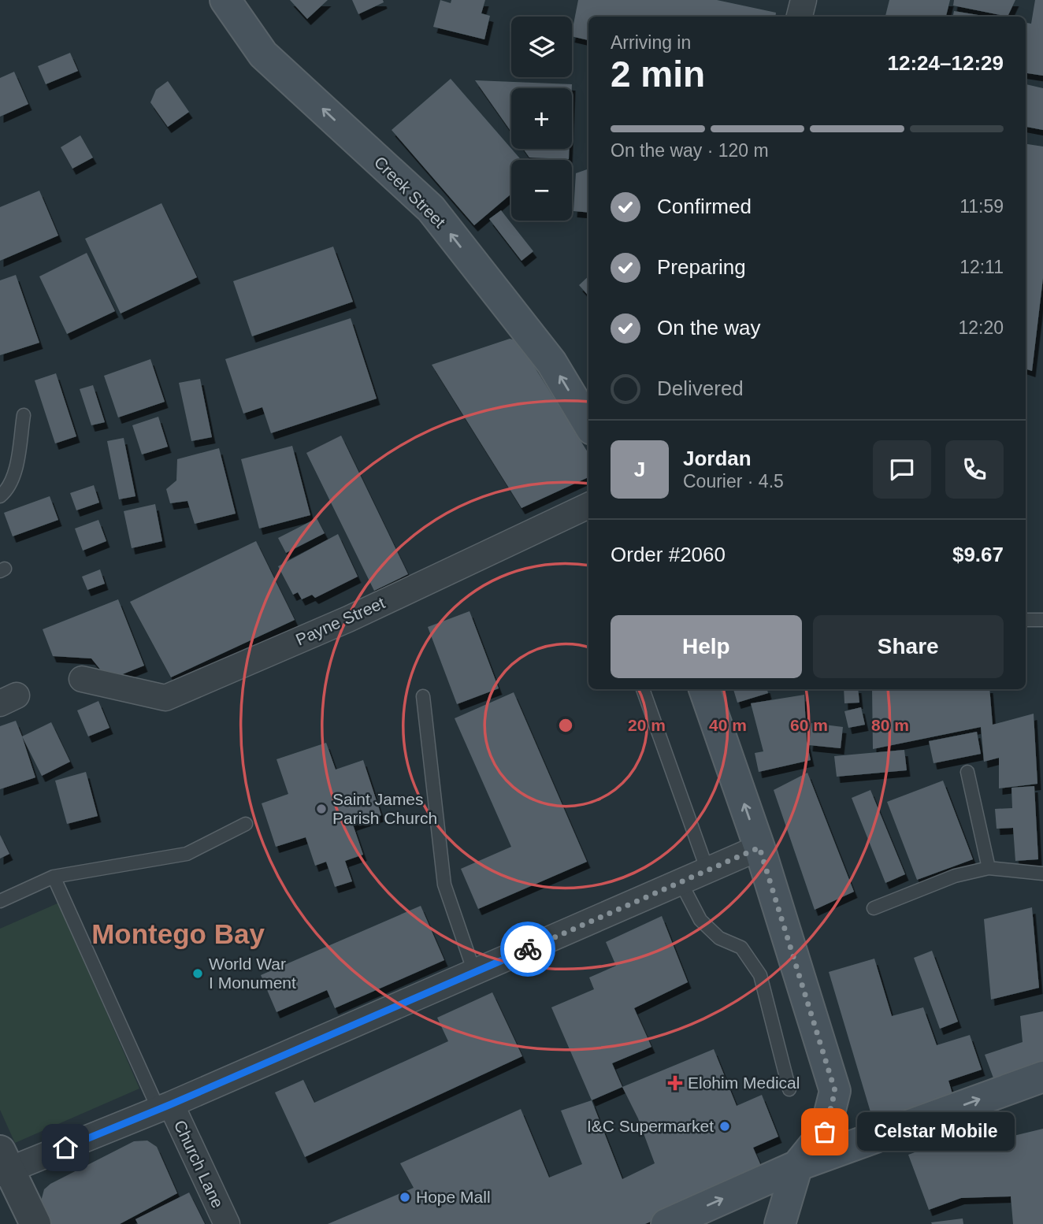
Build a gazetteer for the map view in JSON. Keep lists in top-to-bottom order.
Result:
{
  "streets": {
    "main road": ["Creek Street"],
    "street": ["Payne Street", "Church Lane"]
  },
  "one_way": ["Creek Street"],
  "districts": ["Montego Bay"],
  "places": {
    "other": [
      "Saint James Parish Church",
      "World War I Monument",
      "I&C Supermarket",
      "Celstar Mobile",
      "Hope Mall"
    ],
    "health": ["Elohim Medical"]
  },
  "page": {
    "map_buttons": ["+", "−"],
    "heading": ["2 min", "Arriving in", "12:24–12:29"],
    "panel": [
      "Jordan",
      "Courier · 4.5",
      "Order #2060",
      "$9.67"
    ],
    "bar": "On the way · 120 m",
    "list": [
      ["Confirmed", "11:59"],
      ["Preparing", "12:11"],
      ["On the way", "12:20"],
      "Delivered"
    ],
    "round": "J",
    "buttons": ["Help", "Share"],
    "bubble": "Celstar Mobile"
  },
  "rings": [
    "20 m",
    "40 m",
    "60 m",
    "80 m"
  ]
}
